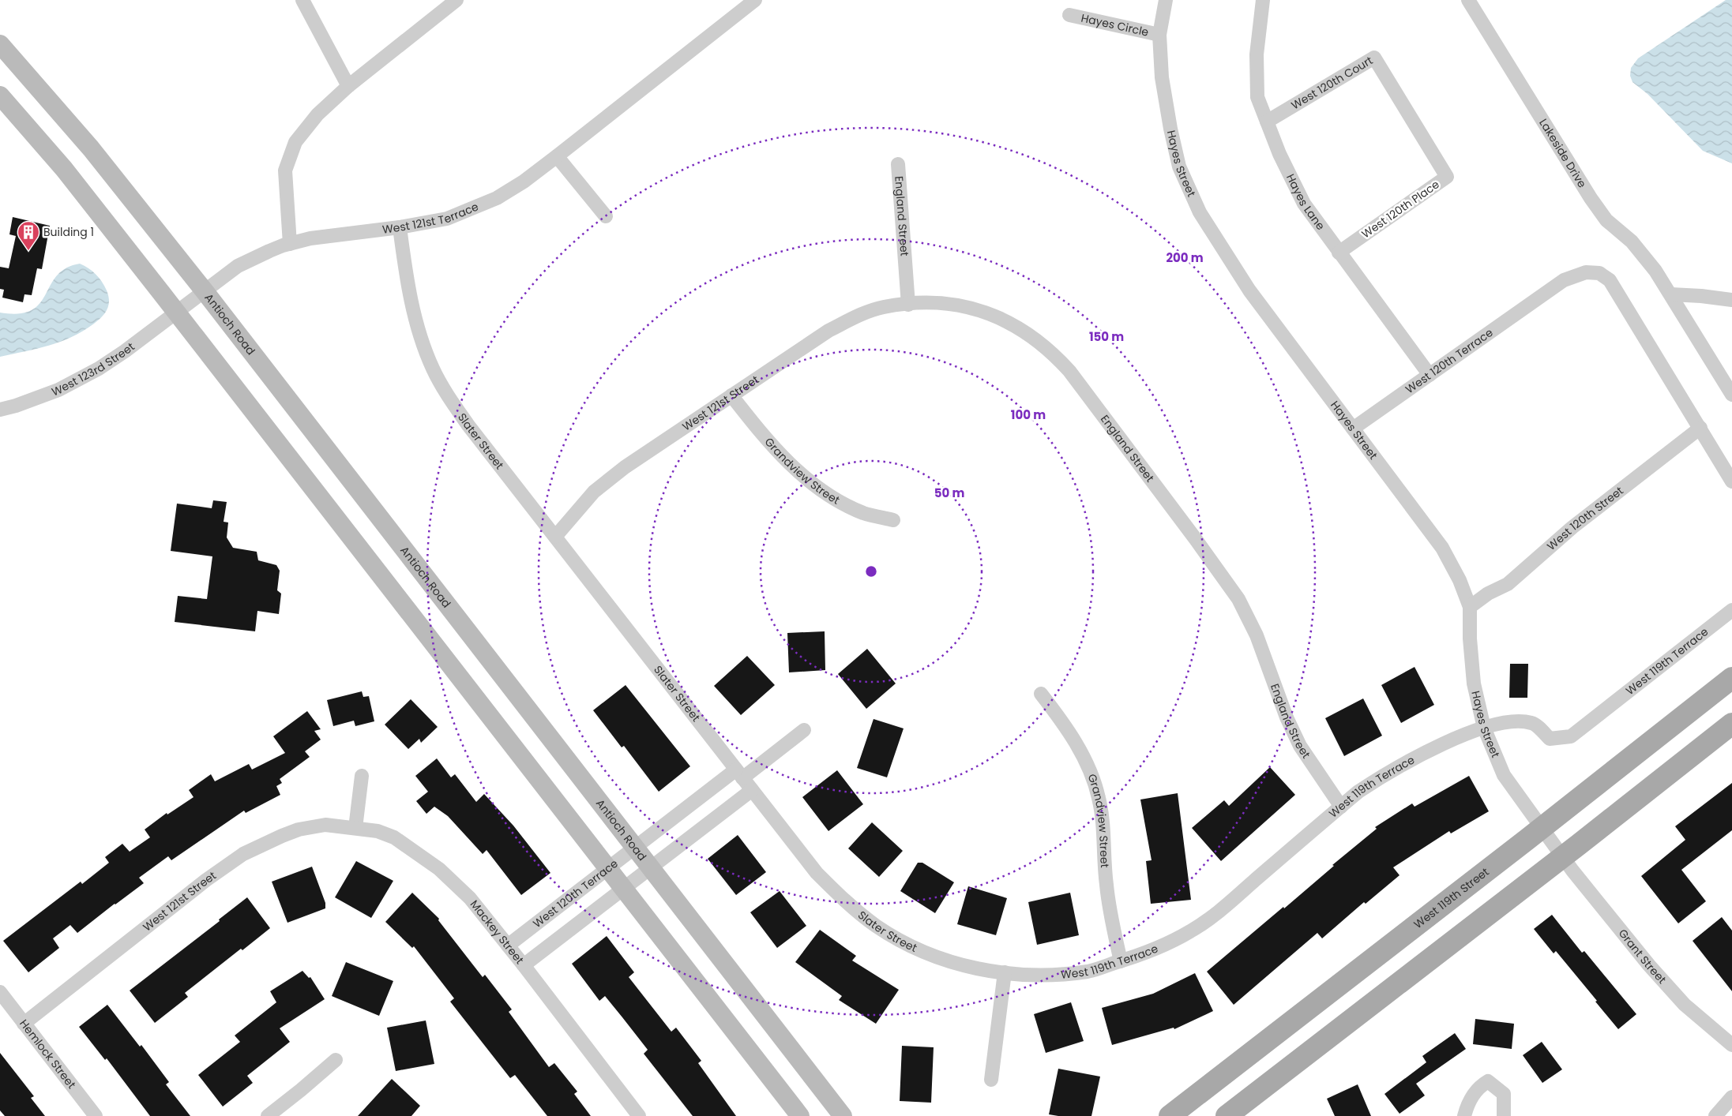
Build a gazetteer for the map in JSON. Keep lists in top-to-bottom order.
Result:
{
  "streets": {
    "main road": ["Antioch Road", "West 119th Street"],
    "street": [
      "Hayes Circle",
      "West 120th Court",
      "Lakeside Drive",
      "Hayes Street",
      "Hayes Lane",
      "West 120th Place",
      "England Street",
      "West 121st Terrace",
      "West 120th Terrace",
      "West 123rd Street",
      "West 121st Street",
      "Slater Street",
      "Grandview Street",
      "West 120th Street",
      "West 119th Terrace",
      "Mackey Street",
      "Grant Street",
      "Hemlock Street"
    ]
  },
  "crossings": [
    ["Hayes Circle", "Hayes Street"],
    ["West 120th Court", "Hayes Lane"],
    ["West 120th Court", "West 120th Place"],
    ["Hayes Street", "West 120th Terrace"],
    ["Hayes Street", "West 120th Street"],
    ["Hayes Street", "West 119th Terrace"],
    ["Hayes Street", "West 119th Street"],
    ["Hayes Street", "Grant Street"],
    ["Hayes Lane", "West 120th Place"],
    ["Hayes Lane", "West 120th Terrace"],
    ["England Street", "West 121st Street"],
    ["England Street", "West 119th Terrace"],
    ["West 121st Terrace", "Antioch Road"],
    ["West 121st Terrace", "West 123rd Street"],
    ["West 121st Terrace", "Slater Street"],
    ["Antioch Road", "West 120th Terrace"],
    ["West 120th Terrace", "Slater Street"],
    ["West 120th Terrace", "West 120th Street"],
    ["West 120th Terrace", "Mackey Street"],
    ["West 121st Street", "Slater Street"],
    ["West 121st Street", "Grandview Street"],
    ["West 121st Street", "Mackey Street"],
    ["West 121st Street", "Hemlock Street"],
    ["Slater Street", "West 119th Terrace"],
    ["Grandview Street", "West 119th Terrace"]
  ],
  "places": {
    "building": ["Building 1"]
  },
  "rings": [
    "200 m",
    "150 m",
    "100 m",
    "50 m"
  ]
}
